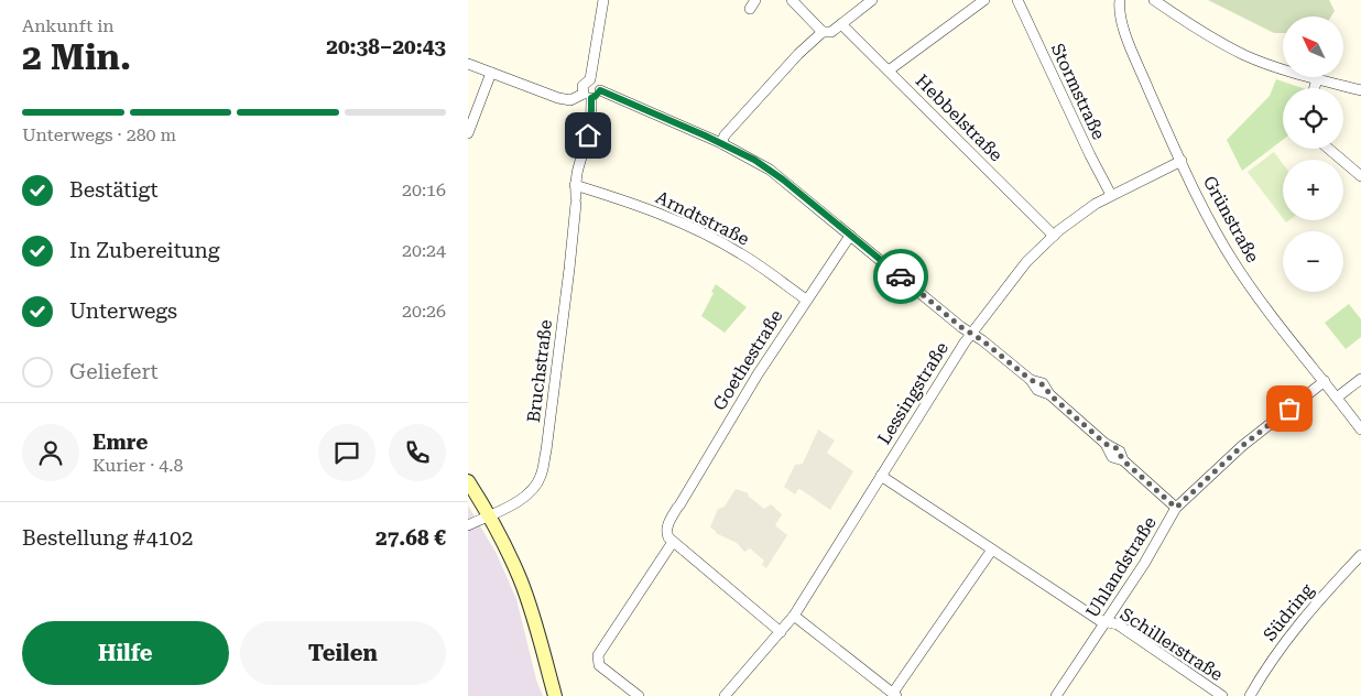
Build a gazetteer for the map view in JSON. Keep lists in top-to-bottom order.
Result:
{
  "streets": {
    "street": [
      "Stormstraße",
      "Hebbelstraße",
      "Arndtstraße",
      "Grünstraße",
      "Goethestraße",
      "Bruchstraße",
      "Lessingstraße",
      "Uhlandstraße",
      "Südring",
      "Schillerstraße"
    ]
  },
  "crossings": [
    ["Stormstraße", "Lessingstraße"],
    ["Hebbelstraße", "Lessingstraße"],
    ["Arndtstraße", "Goethestraße"],
    ["Arndtstraße", "Bruchstraße"],
    ["Grünstraße", "Lessingstraße"],
    ["Grünstraße", "Uhlandstraße"],
    ["Lessingstraße", "Schillerstraße"],
    ["Uhlandstraße", "Schillerstraße"]
  ],
  "north": "top left",
  "page": {
    "heading": ["2 Min.", "Ankunft in", "20:38–20:43"],
    "panel": [
      "Emre",
      "Kurier · 4.8",
      "Bestellung #4102",
      "27.68 €"
    ],
    "map_buttons": ["+", "−"],
    "bar": "Unterwegs · 280 m",
    "list": [
      ["Bestätigt", "20:16"],
      ["In Zubereitung", "20:24"],
      ["Unterwegs", "20:26"],
      "Geliefert"
    ],
    "buttons": ["Hilfe", "Teilen"]
  }
}
